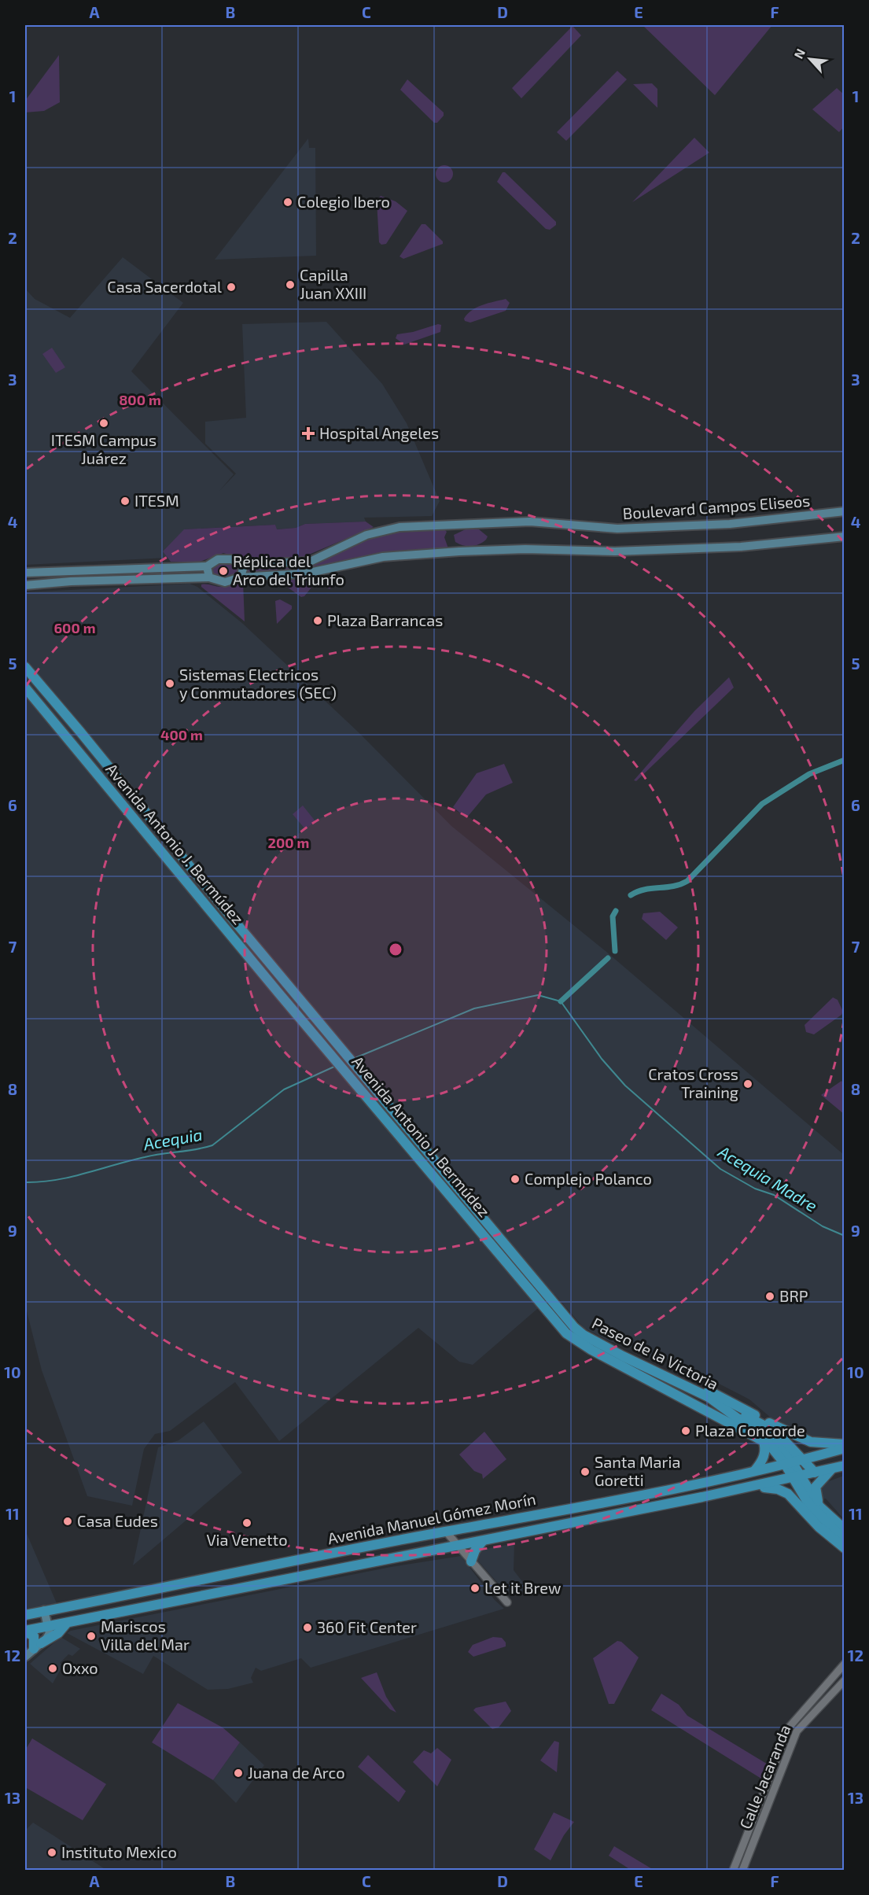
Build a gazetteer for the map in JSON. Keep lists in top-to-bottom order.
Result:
{
  "streets": {
    "main road": [
      "Boulevard Campos Eliseos",
      "Avenida Antonio J. Bermúdez",
      "Paseo de la Victoria",
      "Avenida Manuel Gómez Morín"
    ],
    "street": ["Calle Jacaranda"]
  },
  "crossings": [
    ["Avenida Antonio J. Bermúdez", "Paseo de la Victoria"],
    ["Avenida Antonio J. Bermúdez", "Avenida Manuel Gómez Morín"]
  ],
  "water": ["Acequia", "Acequia Madre"],
  "places": {
    "other": [
      "Colegio Ibero",
      "Capilla Juan XXIII",
      "Casa Sacerdotal",
      "ITESM Campus Juárez",
      "ITESM",
      "Réplica del Arco del Triunfo",
      "Plaza Barrancas",
      "Sistemas Electricos y Conmutadores (SEC)",
      "Cratos Cross Training",
      "Complejo Polanco",
      "BRP",
      "Plaza Concorde",
      "Santa Maria Goretti",
      "Casa Eudes",
      "Via Venetto",
      "Let it Brew",
      "360 Fit Center",
      "Mariscos Villa del Mar",
      "Oxxo",
      "Juana de Arco",
      "Instituto Mexico"
    ],
    "health": ["Hospital Angeles"]
  },
  "north": "top left",
  "grid": {
    "columns": [
      "A",
      "B",
      "C",
      "D",
      "E",
      "F"
    ],
    "rows": [
      "1",
      "2",
      "3",
      "4",
      "5",
      "6",
      "7",
      "8",
      "9",
      "10",
      "11",
      "12",
      "13"
    ]
  },
  "rings": [
    "800 m",
    "600 m",
    "400 m",
    "200 m"
  ]
}
